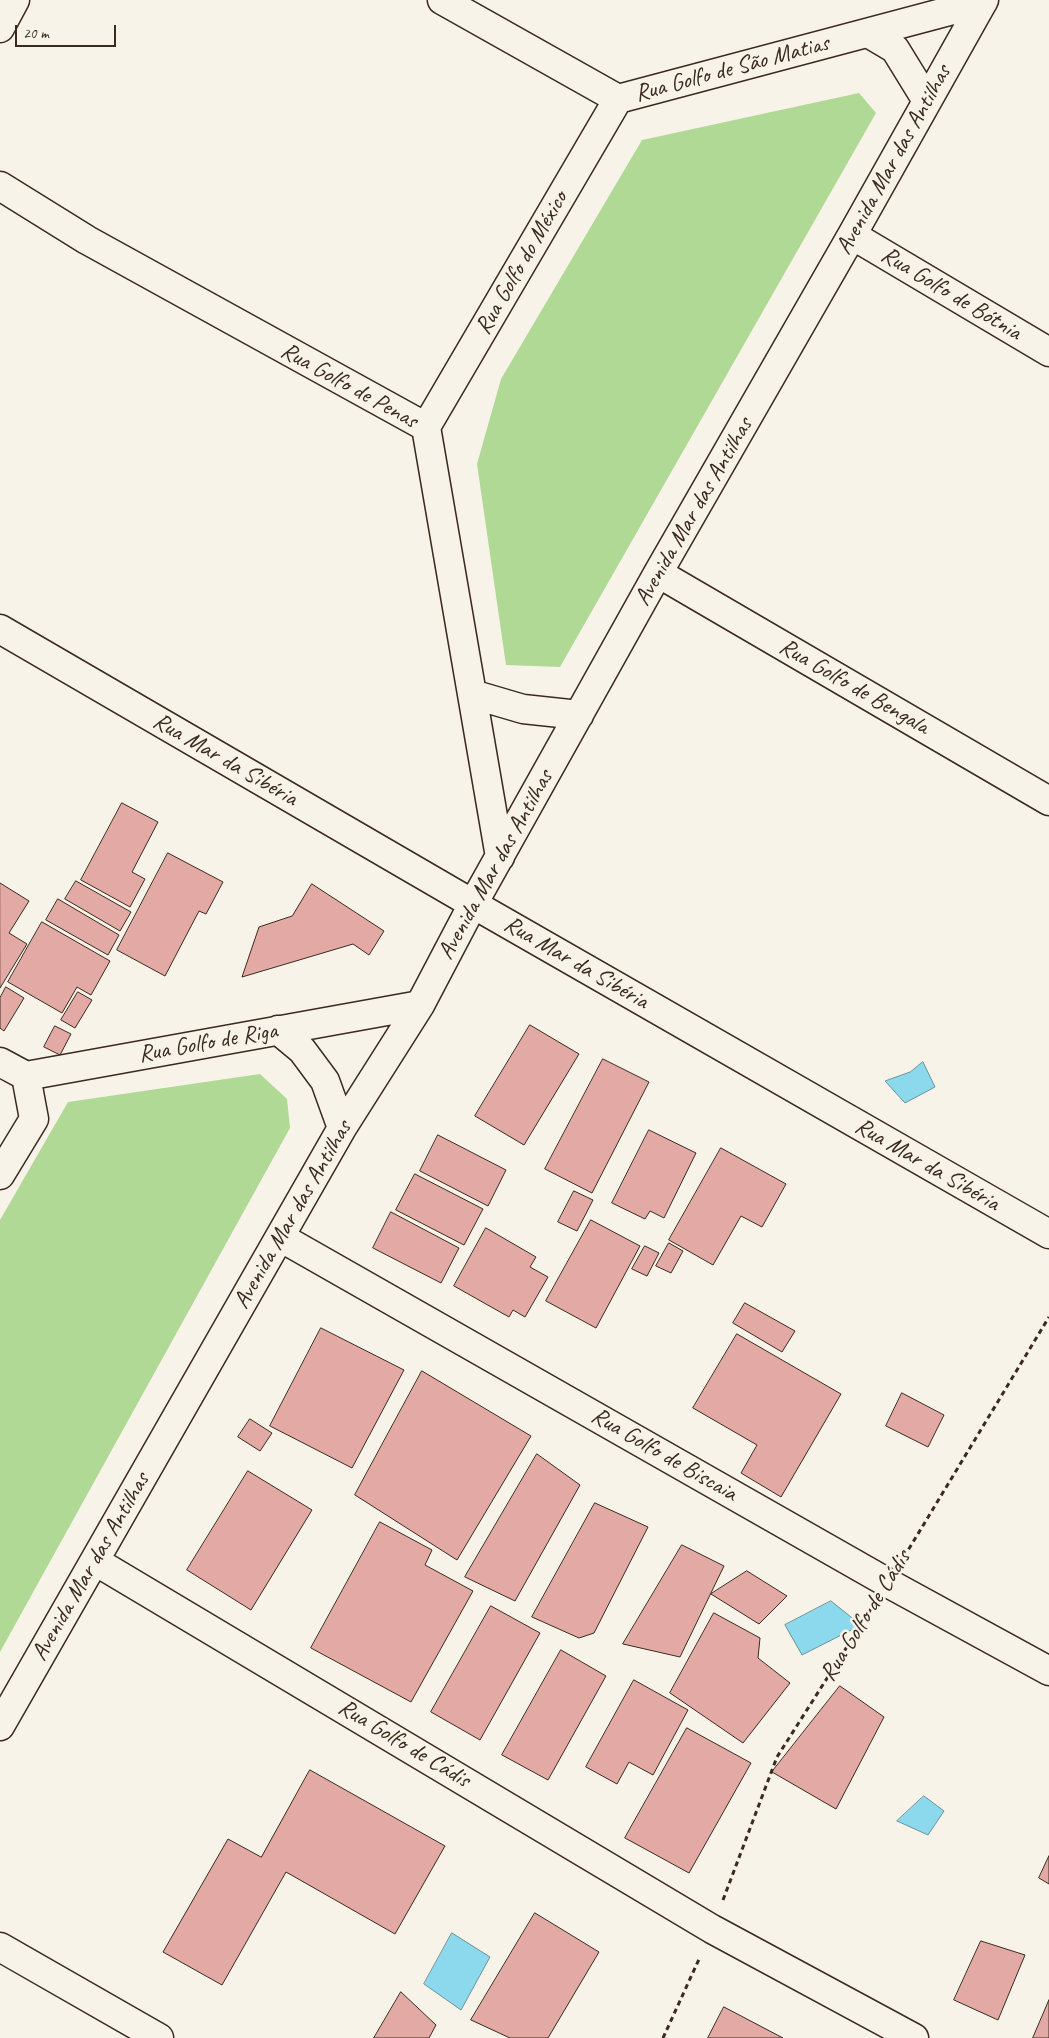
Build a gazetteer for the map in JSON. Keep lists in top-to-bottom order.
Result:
{
  "streets": {
    "street": [
      "Rua Golfo de São Matias",
      "Avenida Mar das Antilhas",
      "Rua Golfo do México",
      "Rua Golfo de Bótnia",
      "Rua Golfo de Penas",
      "Rua Golfo de Bengala",
      "Rua Mar da Sibéria",
      "Rua Golfo de Riga",
      "Rua Golfo de Biscaia",
      "Rua Golfo de Cádis"
    ]
  },
  "crossings": [
    ["Rua Golfo de São Matias", "Avenida Mar das Antilhas"],
    ["Rua Golfo de São Matias", "Rua Golfo do México"],
    ["Avenida Mar das Antilhas", "Rua Golfo de Bótnia"],
    ["Avenida Mar das Antilhas", "Rua Golfo de Penas"],
    ["Avenida Mar das Antilhas", "Rua Golfo de Bengala"],
    ["Avenida Mar das Antilhas", "Rua Mar da Sibéria"],
    ["Avenida Mar das Antilhas", "Rua Golfo de Riga"],
    ["Avenida Mar das Antilhas", "Rua Golfo de Biscaia"],
    ["Avenida Mar das Antilhas", "Rua Golfo de Cádis"],
    ["Rua Golfo do México", "Rua Golfo de Penas"],
    ["Rua Golfo de Biscaia", "Rua Golfo de Cádis"]
  ],
  "scale_bar": "20 m"
}
